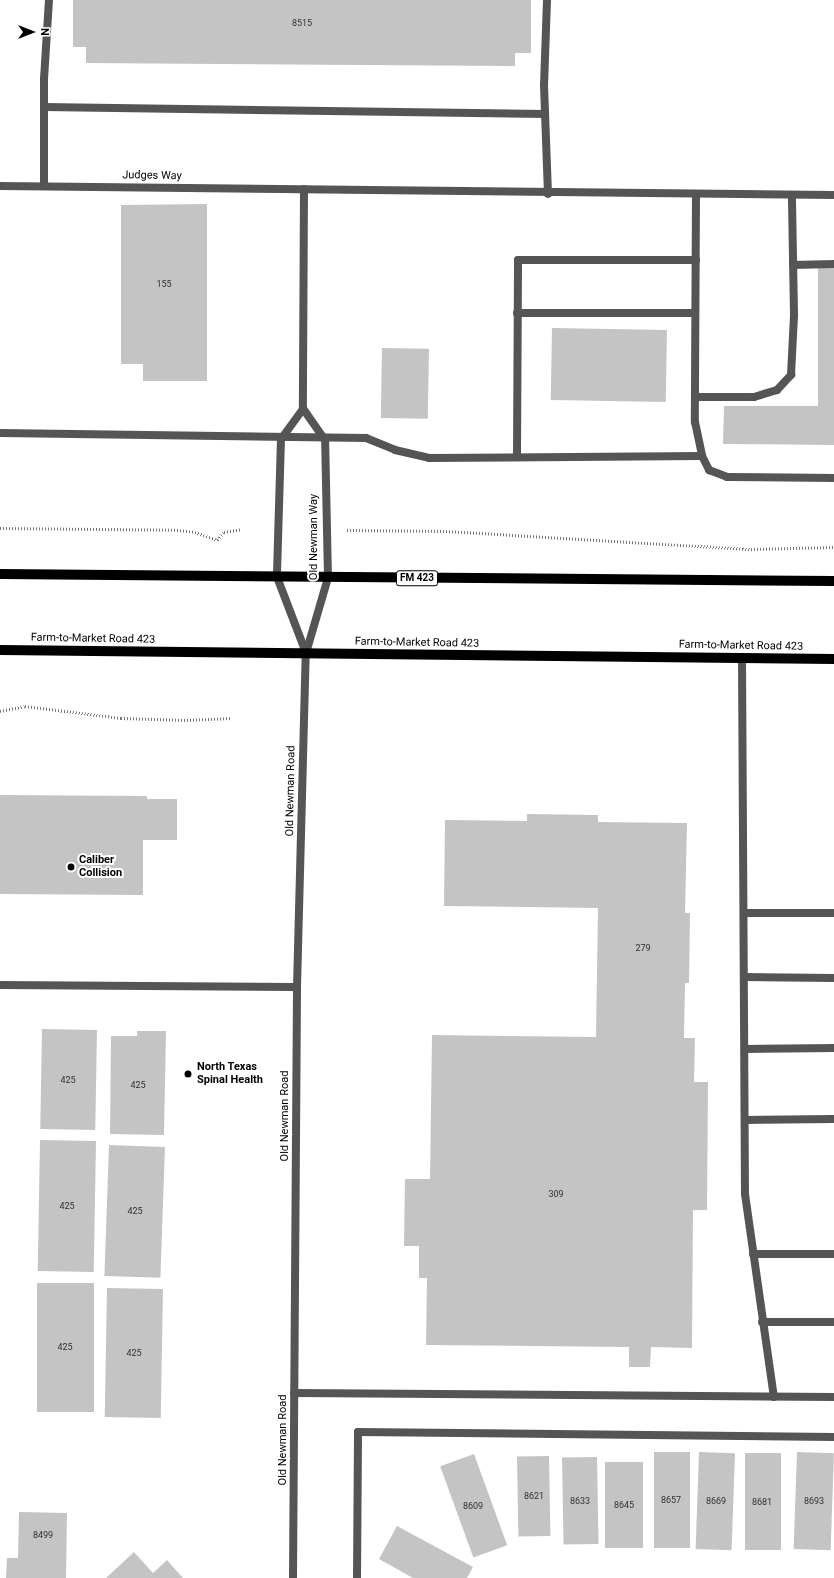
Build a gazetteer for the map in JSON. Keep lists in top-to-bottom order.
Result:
{
  "streets": {
    "main road": ["FM 423", "Farm-to-Market Road 423"],
    "street": ["Judges Way", "Old Newman Way", "Old Newman Road"]
  },
  "crossings": [
    ["Old Newman Way", "FM 423"],
    ["Old Newman Way", "Farm-to-Market Road 423"],
    ["Old Newman Way", "Old Newman Road"],
    ["Farm-to-Market Road 423", "Old Newman Road"]
  ],
  "places": ["Caliber Collision", "North Texas Spinal Health"],
  "house_numbers": [
    "8515",
    "155",
    "279",
    "425",
    "425",
    "309",
    "425",
    "425",
    "425",
    "425",
    "8621",
    "8657",
    "8633",
    "8669",
    "8693",
    "8681",
    "8645",
    "8609",
    "8499"
  ],
  "north": "right"
}
